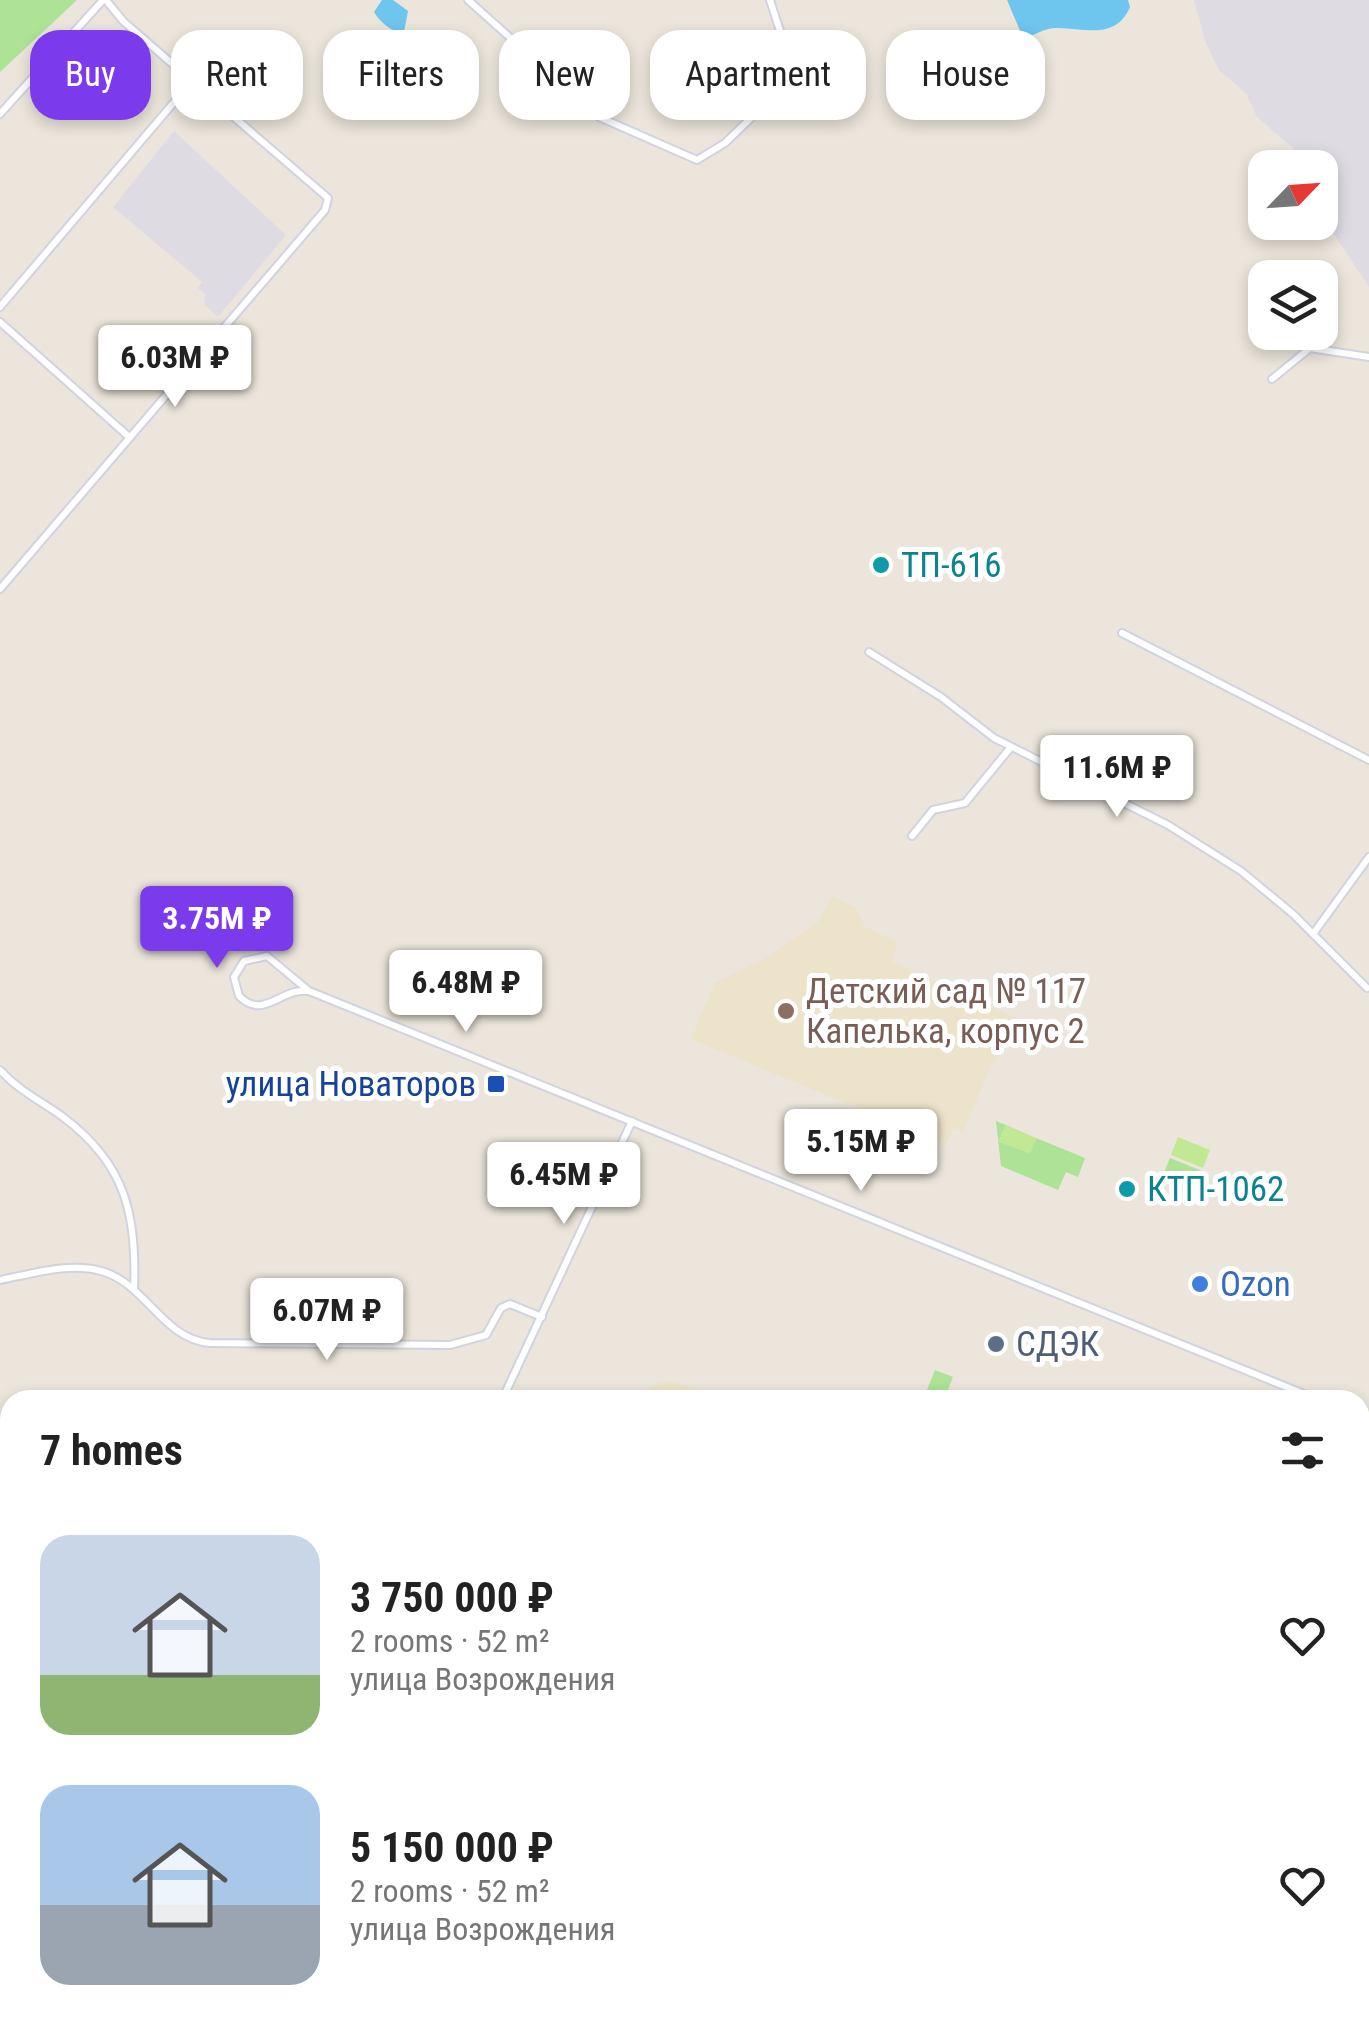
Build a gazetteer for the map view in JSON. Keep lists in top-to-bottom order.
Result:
{
  "places": {
    "other": [
      "ТП-616",
      "Детский сад № 117 Капелька, корпус 2",
      "КТП-1062",
      "Ozon",
      "СДЭК"
    ],
    "transit": ["улица Новаторов"]
  },
  "north": "top right",
  "page": {
    "chip": [
      "Buy",
      "Rent",
      "Filters",
      "New",
      "Apartment",
      "House"
    ],
    "price": [
      "6.03M ₽",
      "11.6M ₽",
      "3.75M ₽",
      "6.48M ₽",
      "5.15M ₽",
      "6.45M ₽",
      "6.07M ₽"
    ],
    "heading": "7 homes",
    "list": [
      {
        "name": "3 750 000 ₽",
        "note": "2 rooms · 52 m² · улица Возрождения"
      },
      {
        "name": "5 150 000 ₽",
        "note": "2 rooms · 52 m² · улица Возрождения"
      }
    ]
  }
}
